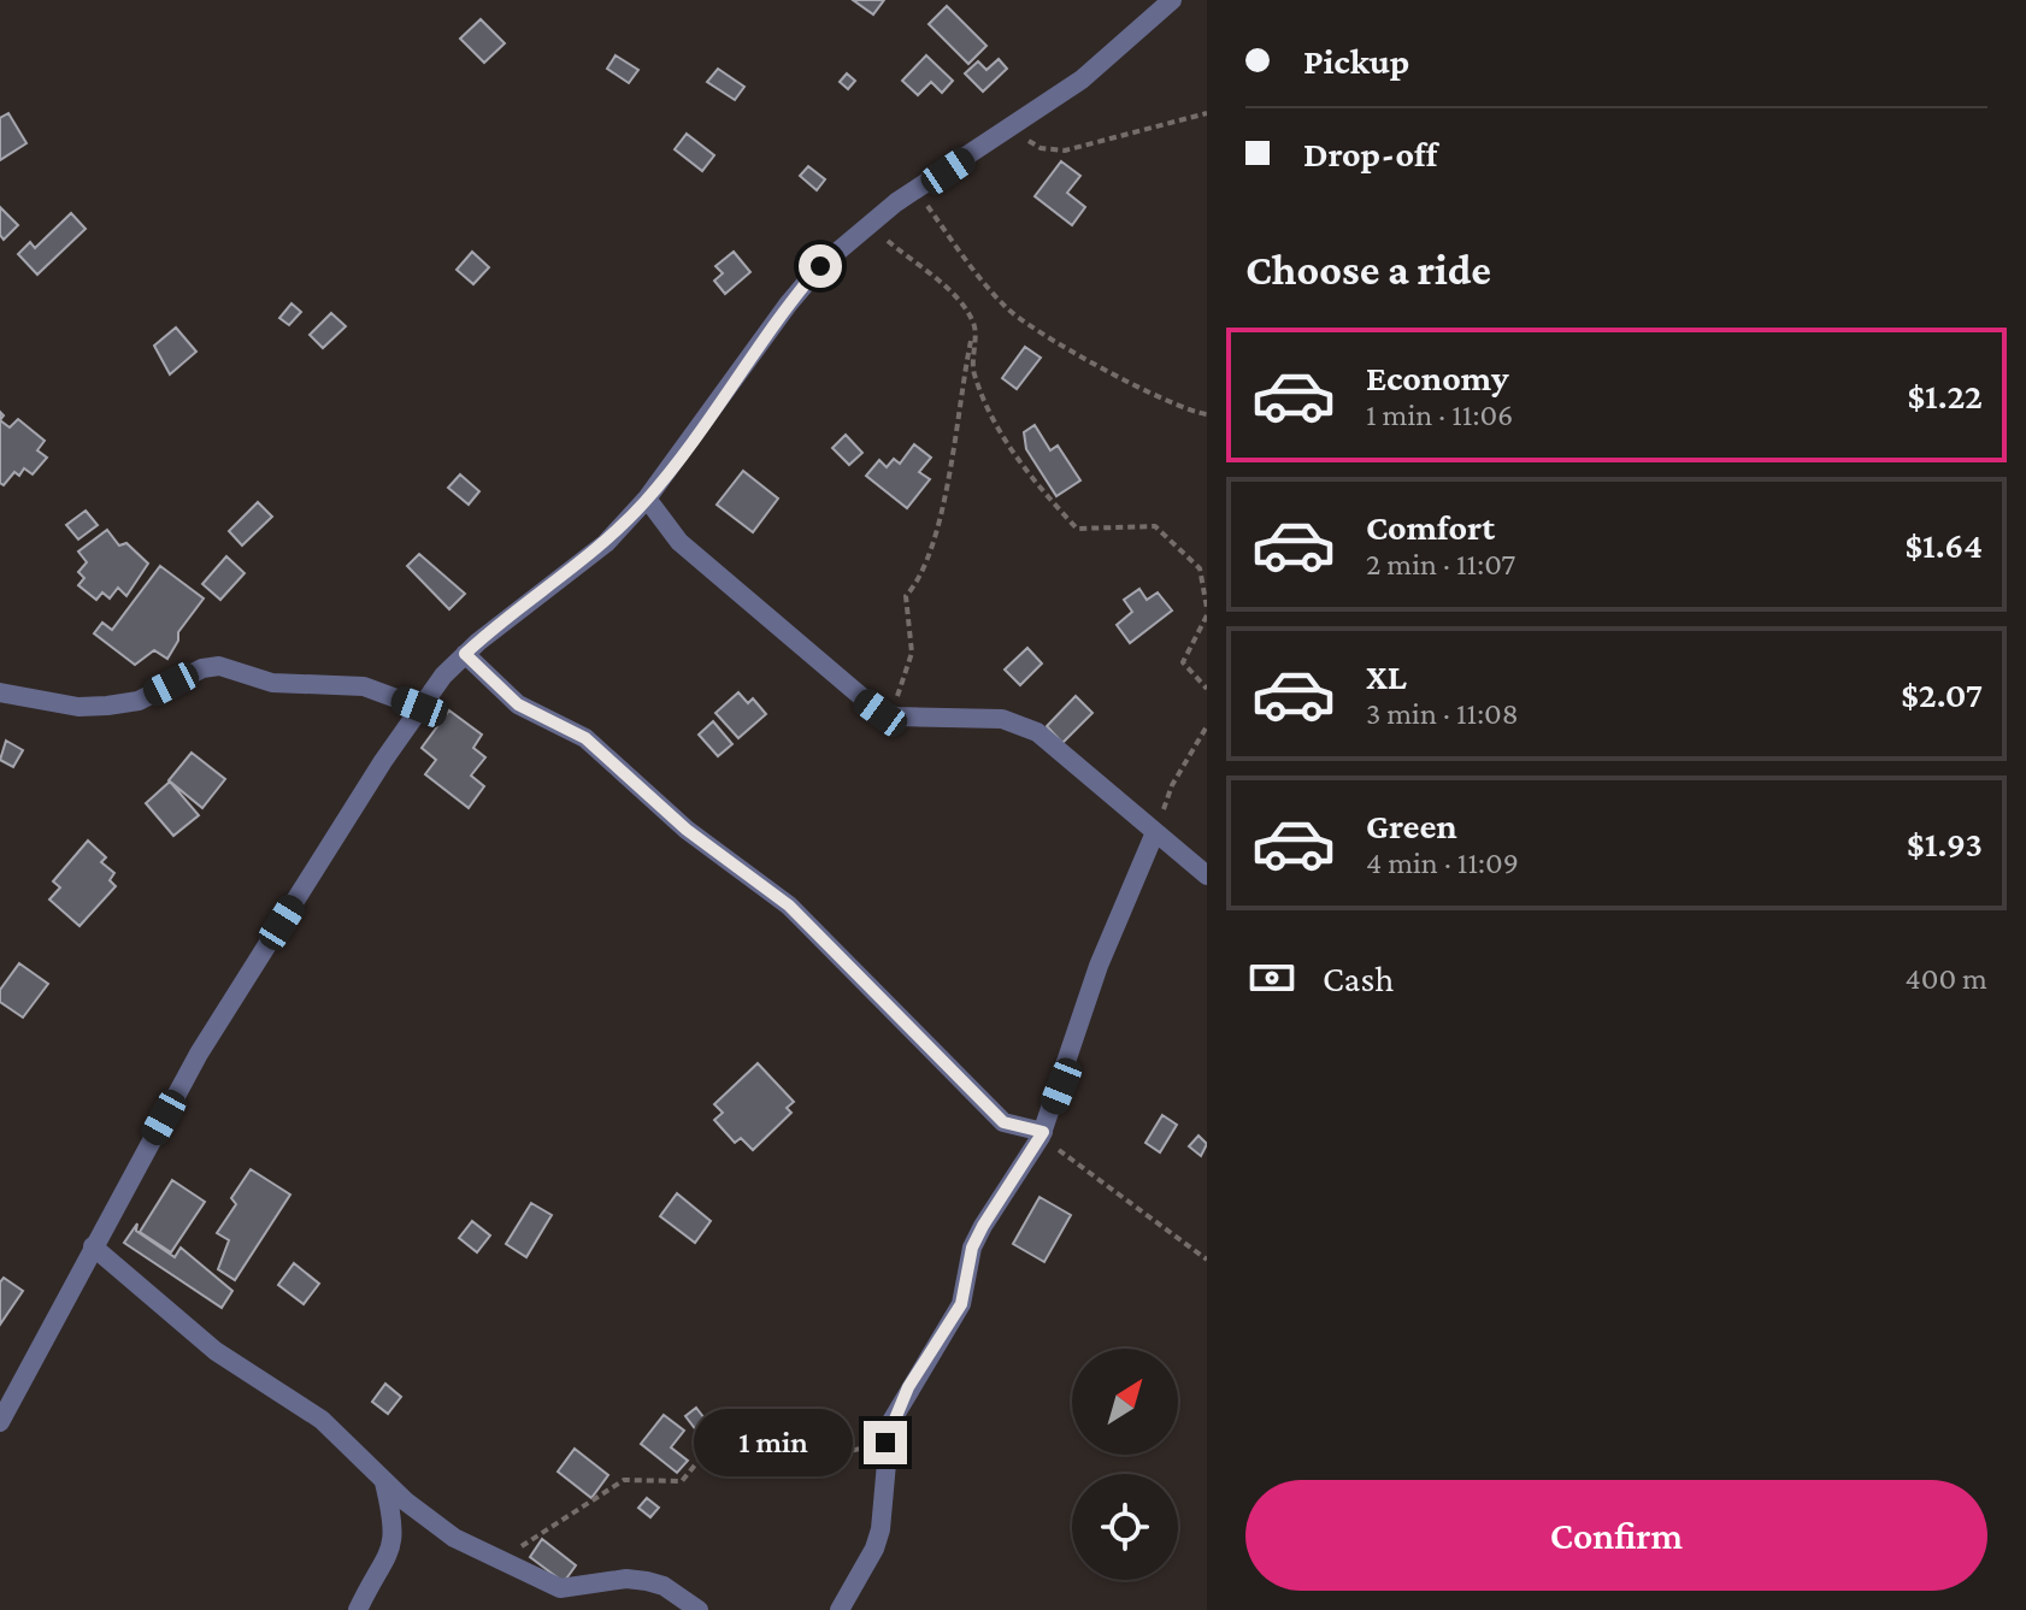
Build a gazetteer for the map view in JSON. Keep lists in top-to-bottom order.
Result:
{
  "north": "top right",
  "page": {
    "banner": ["Pickup", "Drop-off"],
    "heading": "Choose a ride",
    "list": [
      {
        "name": "Economy",
        "note": "1 min · 11:06",
        "value": "$1.22"
      },
      {
        "name": "Comfort",
        "note": "2 min · 11:07",
        "value": "$1.64"
      },
      {
        "name": "XL",
        "note": "3 min · 11:08",
        "value": "$2.07"
      },
      {
        "name": "Green",
        "note": "4 min · 11:09",
        "value": "$1.93"
      }
    ],
    "pay": ["Cash", "400 m"],
    "bubble": "1 min",
    "buttons": "Confirm"
  }
}
